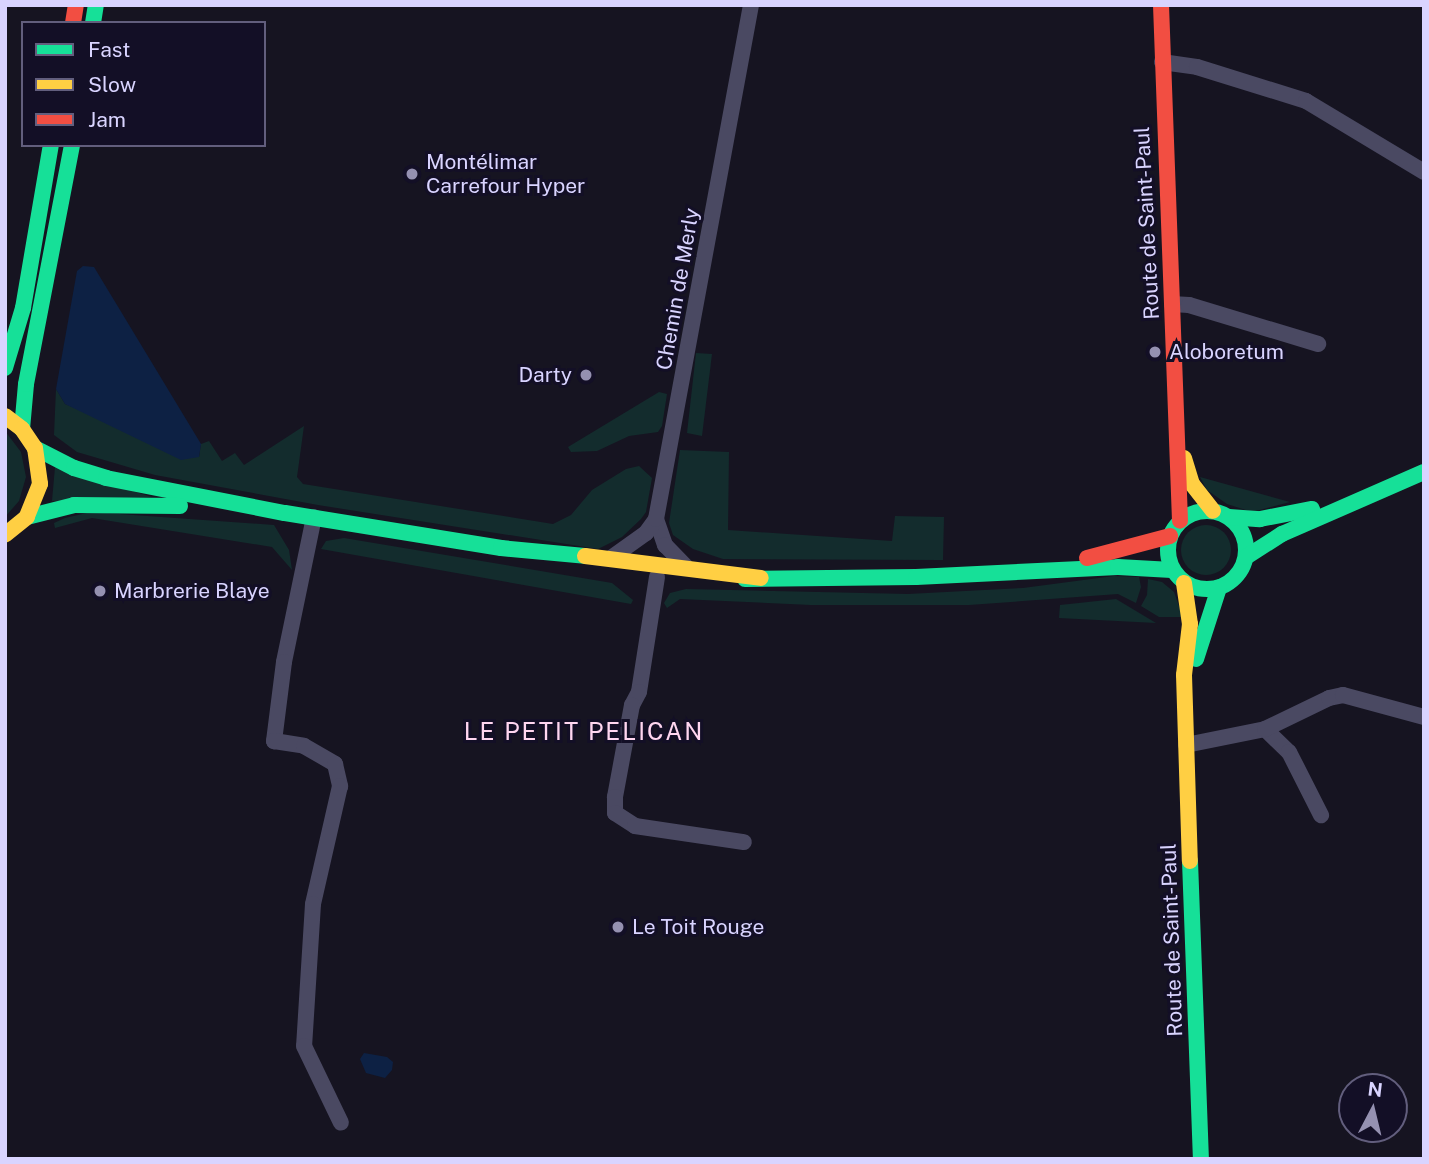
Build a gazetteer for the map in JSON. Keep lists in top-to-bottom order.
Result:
{
  "streets": {
    "main road": ["Route de Saint-Paul"],
    "street": ["Chemin de Merly"]
  },
  "districts": ["LE PETIT PELICAN"],
  "places": [
    "Montélimar Carrefour Hyper",
    "Aloboretum",
    "Darty",
    "Marbrerie Blaye",
    "Le Toit Rouge"
  ],
  "legend": ["Fast", "Slow", "Jam"],
  "north": "top"
}
